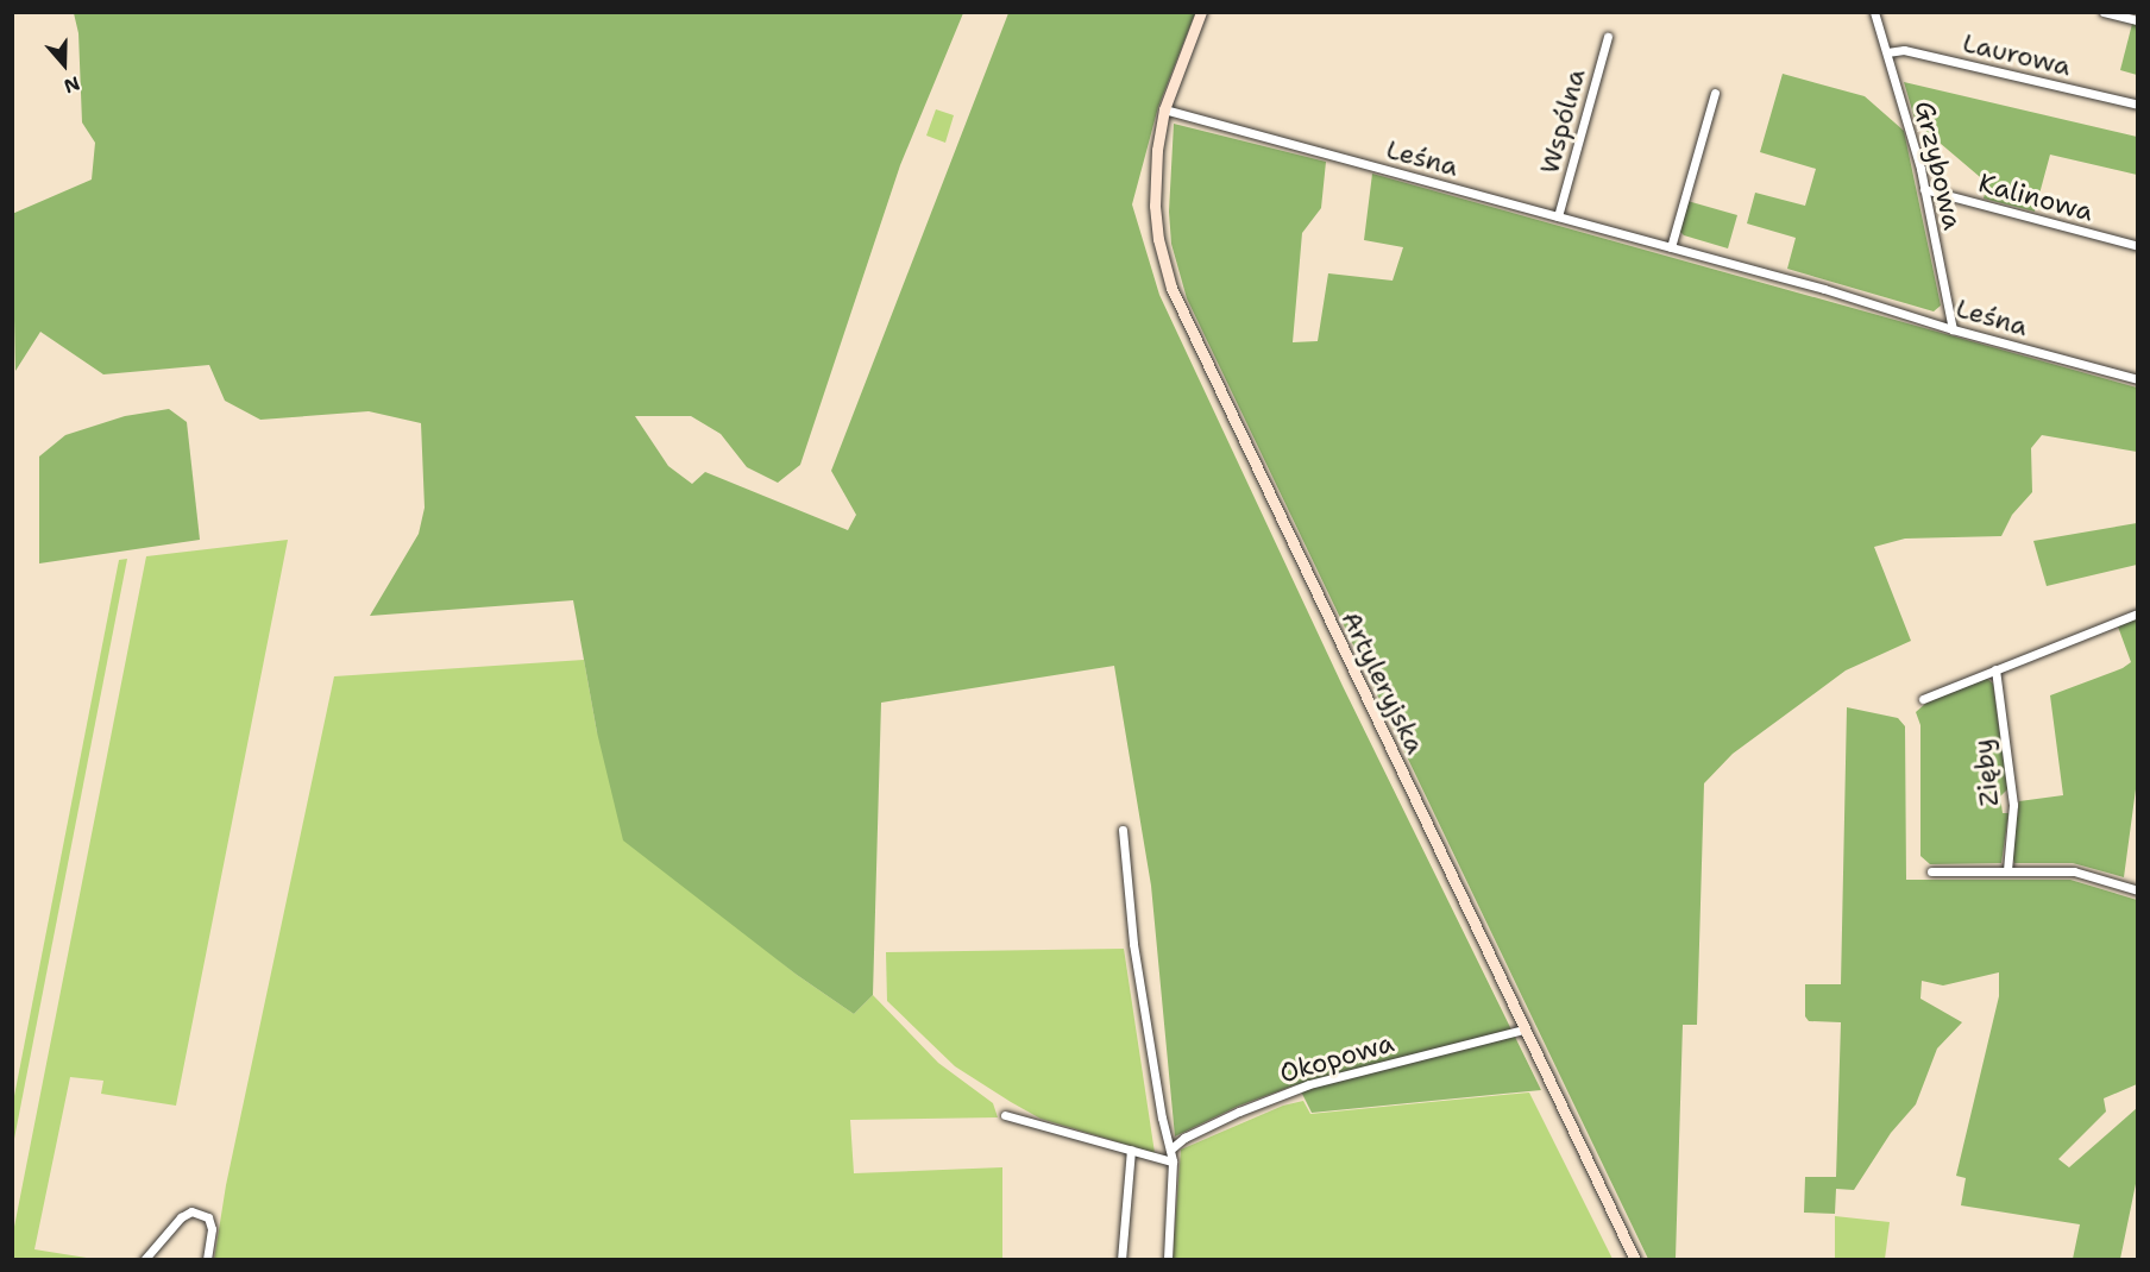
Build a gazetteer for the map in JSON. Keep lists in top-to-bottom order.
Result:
{
  "streets": {
    "street": [
      "Laurowa",
      "Wspólna",
      "Leśna",
      "Grzybowa",
      "Kalinowa",
      "Artyleryjska",
      "Zięby",
      "Okopowa"
    ]
  },
  "crossings": [
    ["Laurowa", "Grzybowa"],
    ["Wspólna", "Leśna"],
    ["Leśna", "Grzybowa"],
    ["Leśna", "Artyleryjska"],
    ["Grzybowa", "Kalinowa"],
    ["Artyleryjska", "Okopowa"]
  ],
  "north": "bottom"
}
